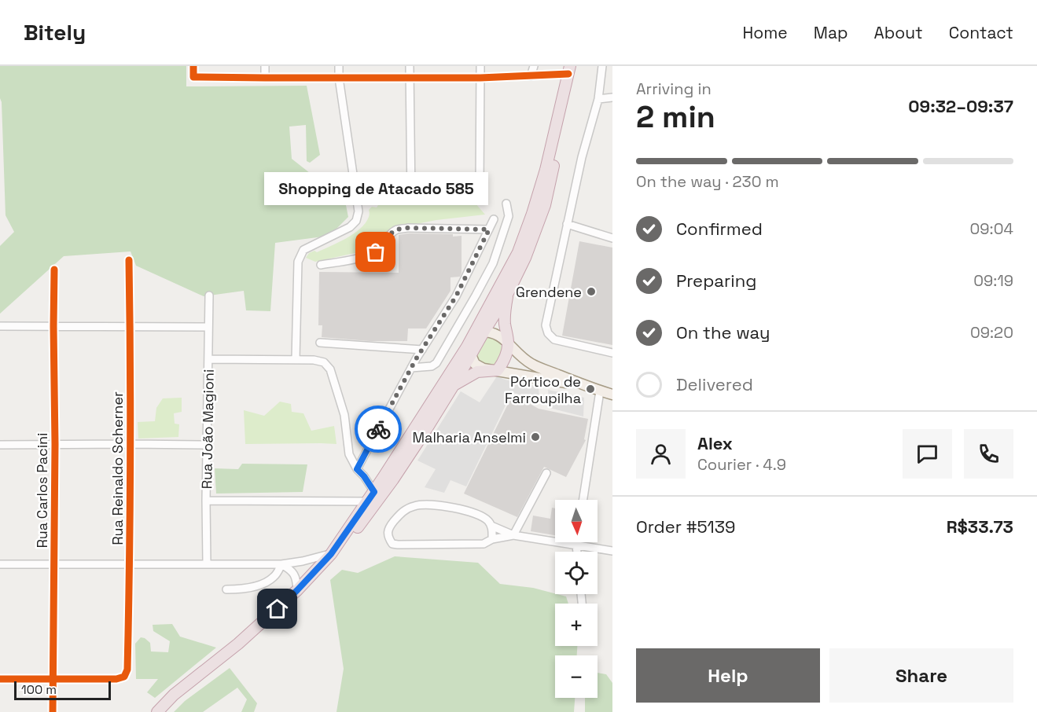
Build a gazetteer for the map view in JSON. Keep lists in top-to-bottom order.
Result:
{
  "streets": {
    "street": ["Rua João Magioni", "Rua Reinaldo Scherner", "Rua Carlos Pacini"]
  },
  "crossings": [
    ["Rua Reinaldo Scherner", "Rua Carlos Pacini"]
  ],
  "places": [
    "Shopping de Atacado 585",
    "Grendene",
    "Pórtico de Farroupilha",
    "Malharia Anselmi"
  ],
  "scale_bar": "100 m",
  "north": "bottom",
  "page": {
    "header": "Bitely",
    "nav": [
      "Home",
      "Map",
      "About",
      "Contact"
    ],
    "heading": ["2 min", "Arriving in", "09:32–09:37"],
    "panel": [
      "Alex",
      "Courier · 4.9",
      "Order #5139",
      "R$33.73"
    ],
    "bar": "On the way · 230 m",
    "bubble": "Shopping de Atacado 585",
    "list": [
      ["Confirmed", "09:04"],
      ["Preparing", "09:19"],
      ["On the way", "09:20"],
      "Delivered"
    ],
    "map_buttons": ["+", "−"],
    "buttons": ["Help", "Share"],
    "scale": "100 m"
  }
}
